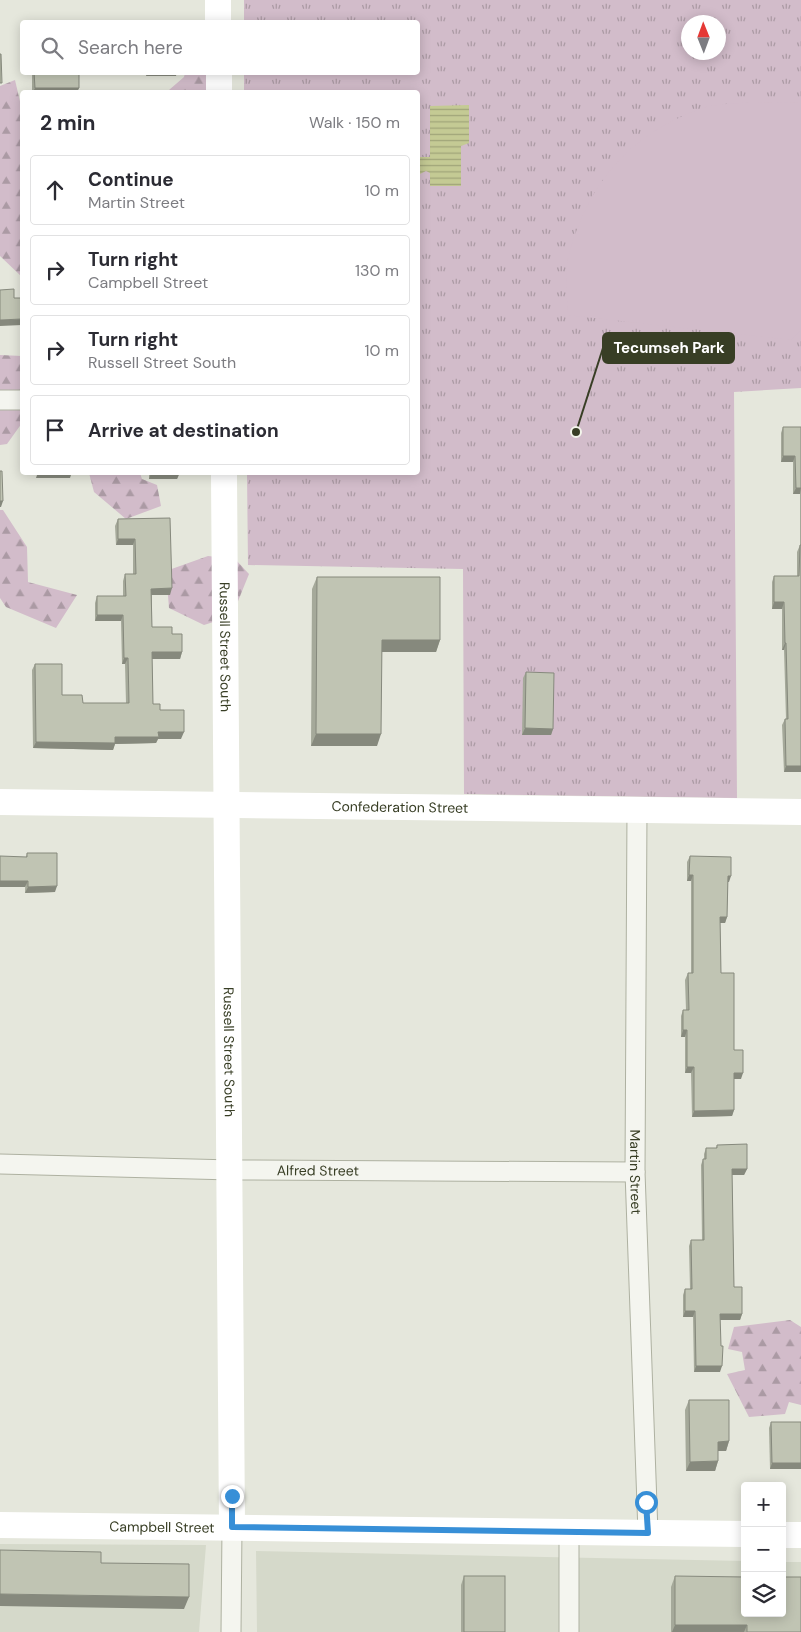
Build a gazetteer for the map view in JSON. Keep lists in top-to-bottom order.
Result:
{
  "streets": {
    "street": [
      "Russell Street South",
      "Confederation Street",
      "Alfred Street",
      "Martin Street",
      "Campbell Street"
    ]
  },
  "crossings": [
    ["Russell Street South", "Confederation Street"],
    ["Russell Street South", "Alfred Street"],
    ["Russell Street South", "Campbell Street"],
    ["Confederation Street", "Martin Street"],
    ["Alfred Street", "Martin Street"],
    ["Martin Street", "Campbell Street"]
  ],
  "places": ["Tecumseh Park"],
  "north": "top",
  "page": {
    "search": "Search here",
    "heading": ["2 min", "Walk · 150 m"],
    "list": [
      ["Continue", "Martin Street", "10 m"],
      ["Turn right", "Campbell Street", "130 m"],
      ["Turn right", "Russell Street South", "10 m"],
      "Arrive at destination"
    ],
    "map_buttons": ["+", "−"]
  }
}
